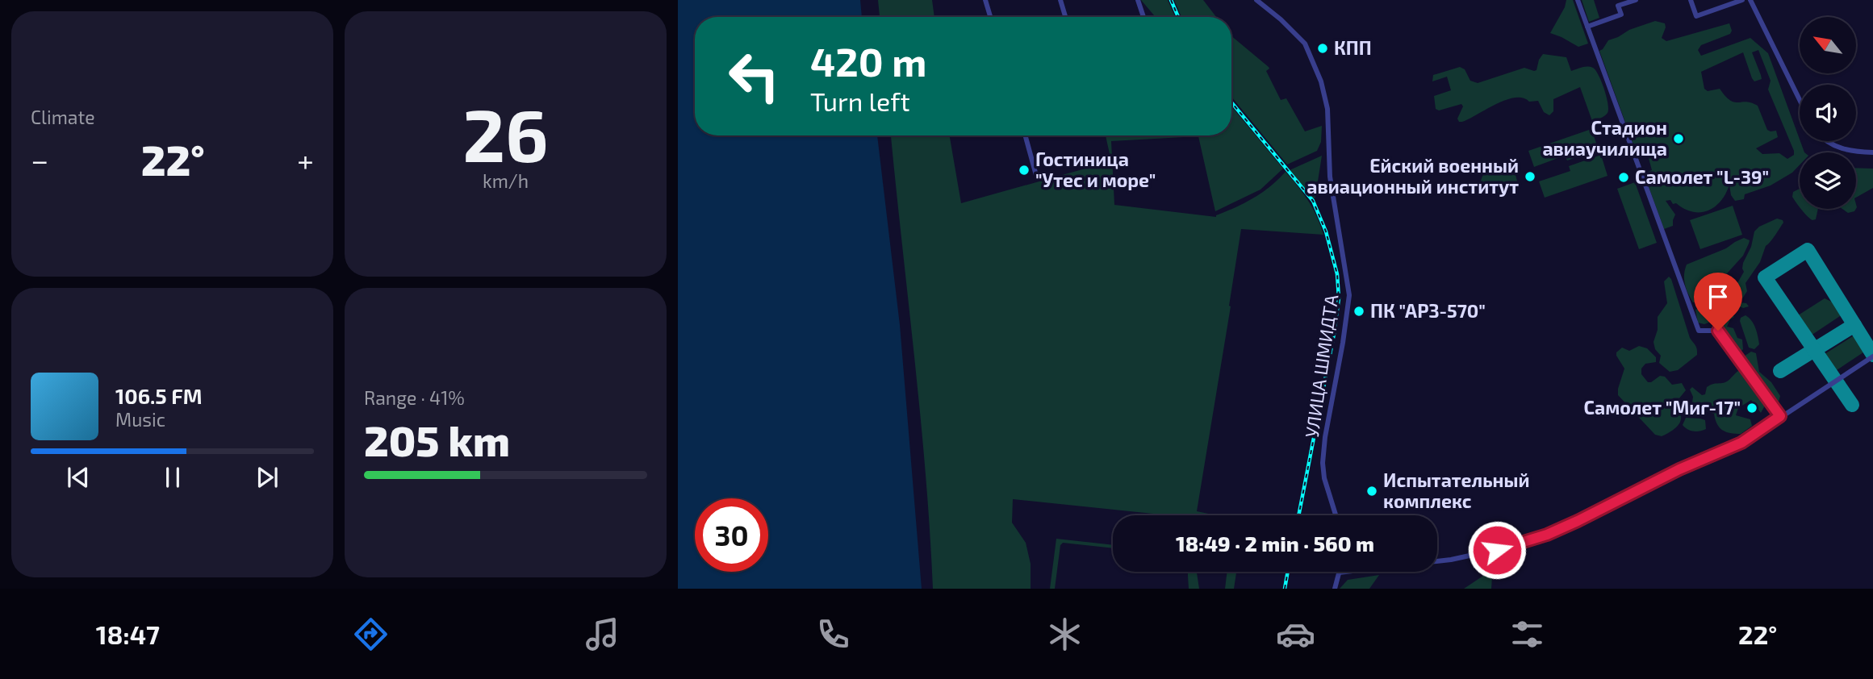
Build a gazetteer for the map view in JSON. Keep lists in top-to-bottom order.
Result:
{
  "streets": {
    "street": ["УЛИЦА ШМИДТА"]
  },
  "places": [
    "КПП",
    "Стадион авиаучилища",
    "Гостиница \"Утес и море\"",
    "Ейский военный авиационный институт",
    "Самолет \"L-39\"",
    "ПК \"АРЗ-570\"",
    "Самолет \"Миг-17\"",
    "Испытательный комплекс"
  ],
  "north": "top left",
  "page": {
    "tile": [
      "Climate",
      ["26", "km/h"],
      ["Range · 41%", "205 km"]
    ],
    "turn": ["420 m", "Turn left"],
    "heat": ["−", "22°", "+"],
    "song": ["106.5 FM", "Music"],
    "limit": "30",
    "trip": "18:49 · 2 min · 560 m",
    "tabs": ["18:47", "22°"]
  }
}
